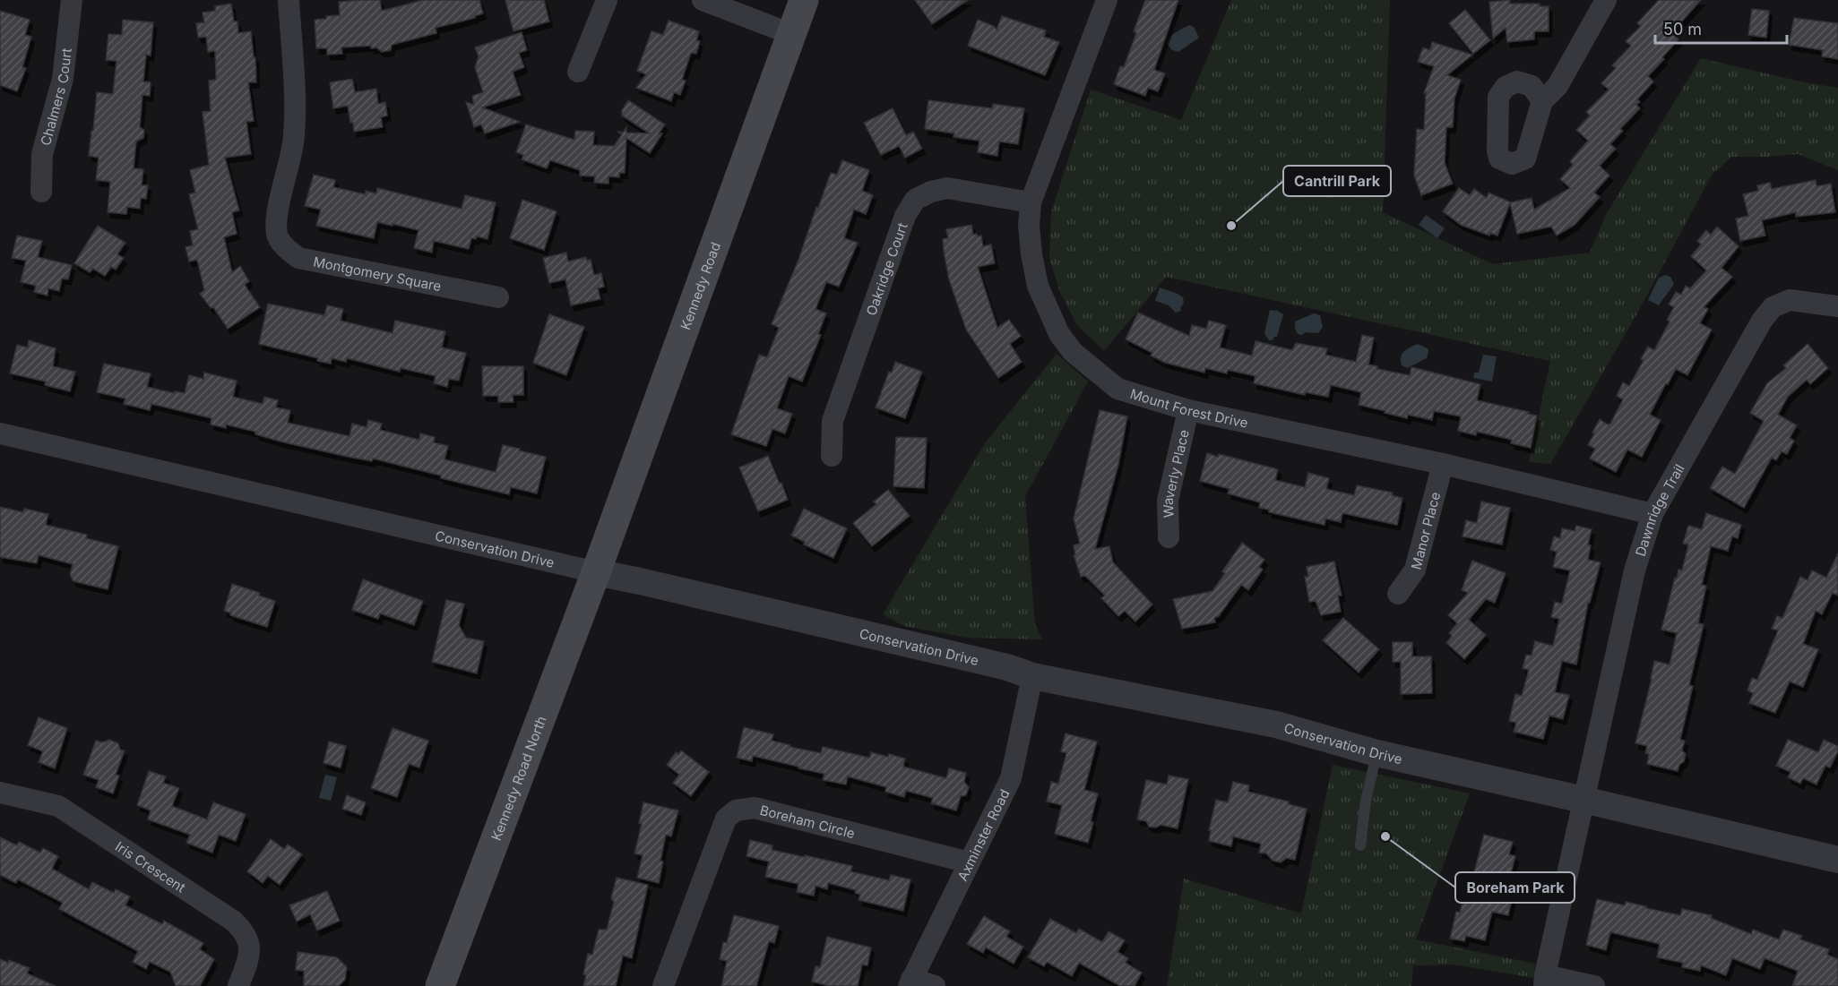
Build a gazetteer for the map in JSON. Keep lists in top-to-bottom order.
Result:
{
  "streets": {
    "main road": ["Kennedy Road", "Kennedy Road North"],
    "street": [
      "Chalmers Court",
      "Oakridge Court",
      "Montgomery Square",
      "Mount Forest Drive",
      "Waverly Place",
      "Dawnridge Trail",
      "Manor Place",
      "Conservation Drive",
      "Boreham Circle",
      "Axminster Road",
      "Iris Crescent"
    ]
  },
  "crossings": [
    ["Oakridge Court", "Mount Forest Drive"],
    ["Kennedy Road", "Conservation Drive"],
    ["Kennedy Road", "Kennedy Road North"],
    ["Mount Forest Drive", "Waverly Place"],
    ["Mount Forest Drive", "Dawnridge Trail"],
    ["Mount Forest Drive", "Manor Place"],
    ["Dawnridge Trail", "Conservation Drive"],
    ["Conservation Drive", "Kennedy Road North"],
    ["Conservation Drive", "Axminster Road"],
    ["Boreham Circle", "Axminster Road"]
  ],
  "places": ["Cantrill Park", "Boreham Park"],
  "scale_bar": "50 m"
}
